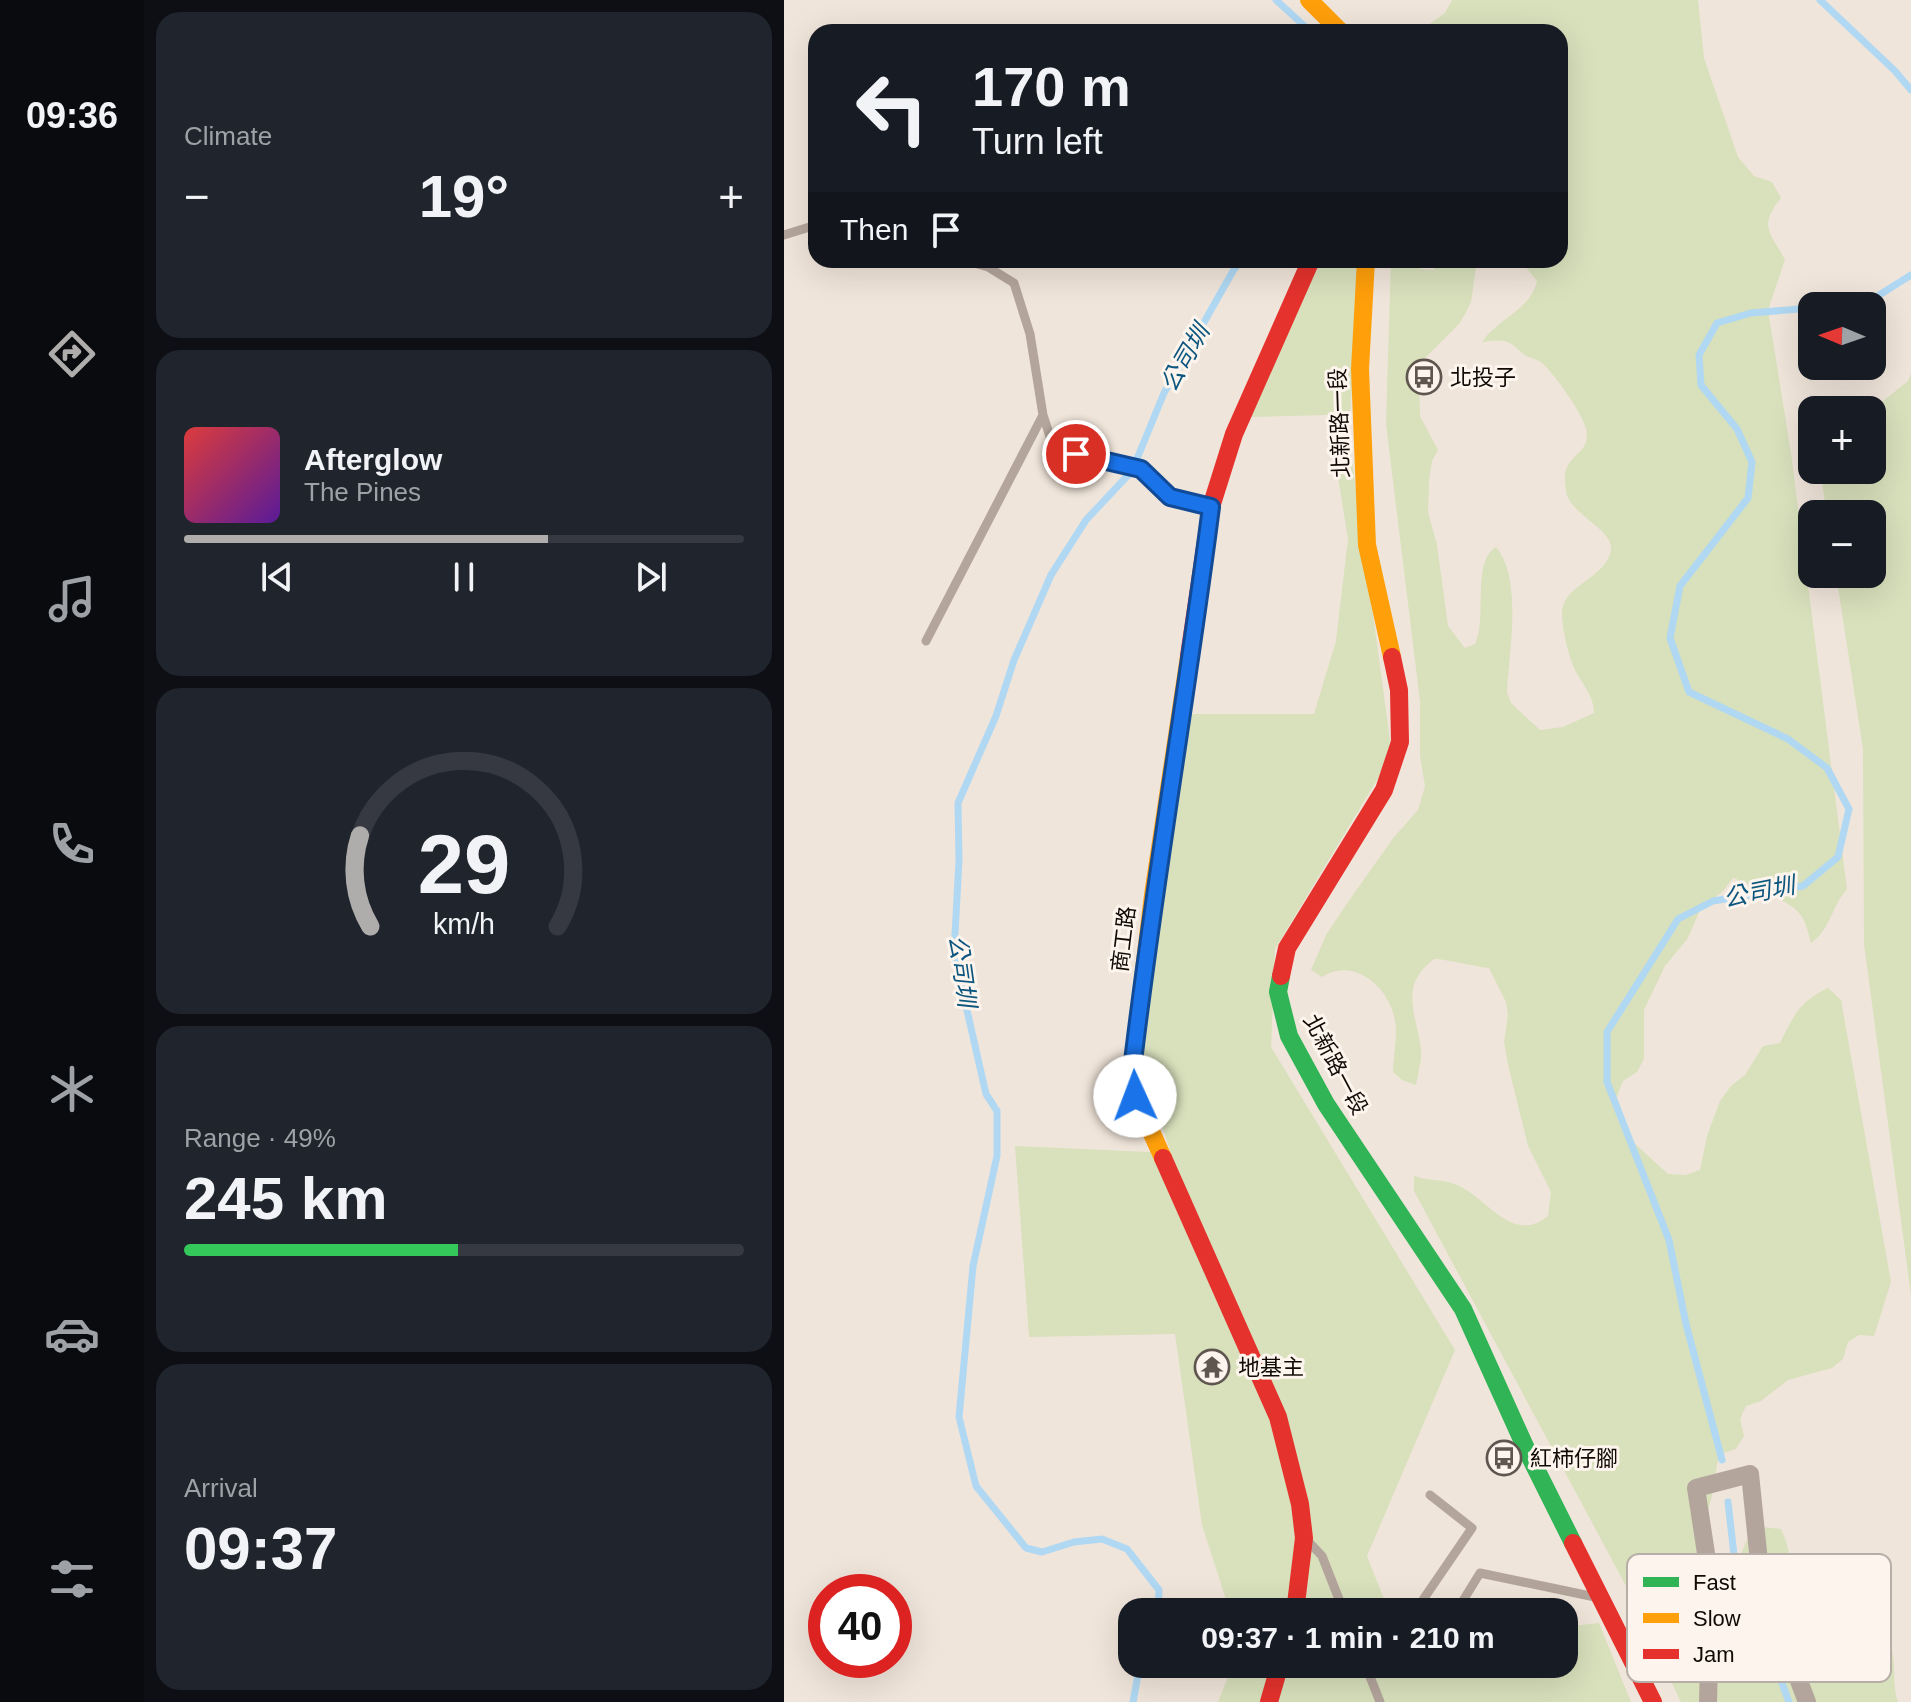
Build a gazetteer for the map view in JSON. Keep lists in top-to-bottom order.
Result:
{
  "streets": {
    "main road": ["北新路一段", "商工路"]
  },
  "water": ["公司圳"],
  "places": {
    "bus stop": ["北投子", "紅柿仔腳"],
    "temple": ["地基主"]
  },
  "legend": ["Fast", "Slow", "Jam"],
  "north": "left",
  "page": {
    "tabs": "09:36",
    "tile": [
      "Climate",
      ["Range · 49%", "245 km"],
      ["Arrival", "09:37"]
    ],
    "turn": ["170 m", "Turn left"],
    "heat": ["−", "19°", "+"],
    "then": "Then",
    "map_buttons": ["+", "−"],
    "song": ["Afterglow", "The Pines"],
    "limit": "40",
    "trip": "09:37 · 1 min · 210 m",
    "gauge": ["29", "km/h"]
  }
}
